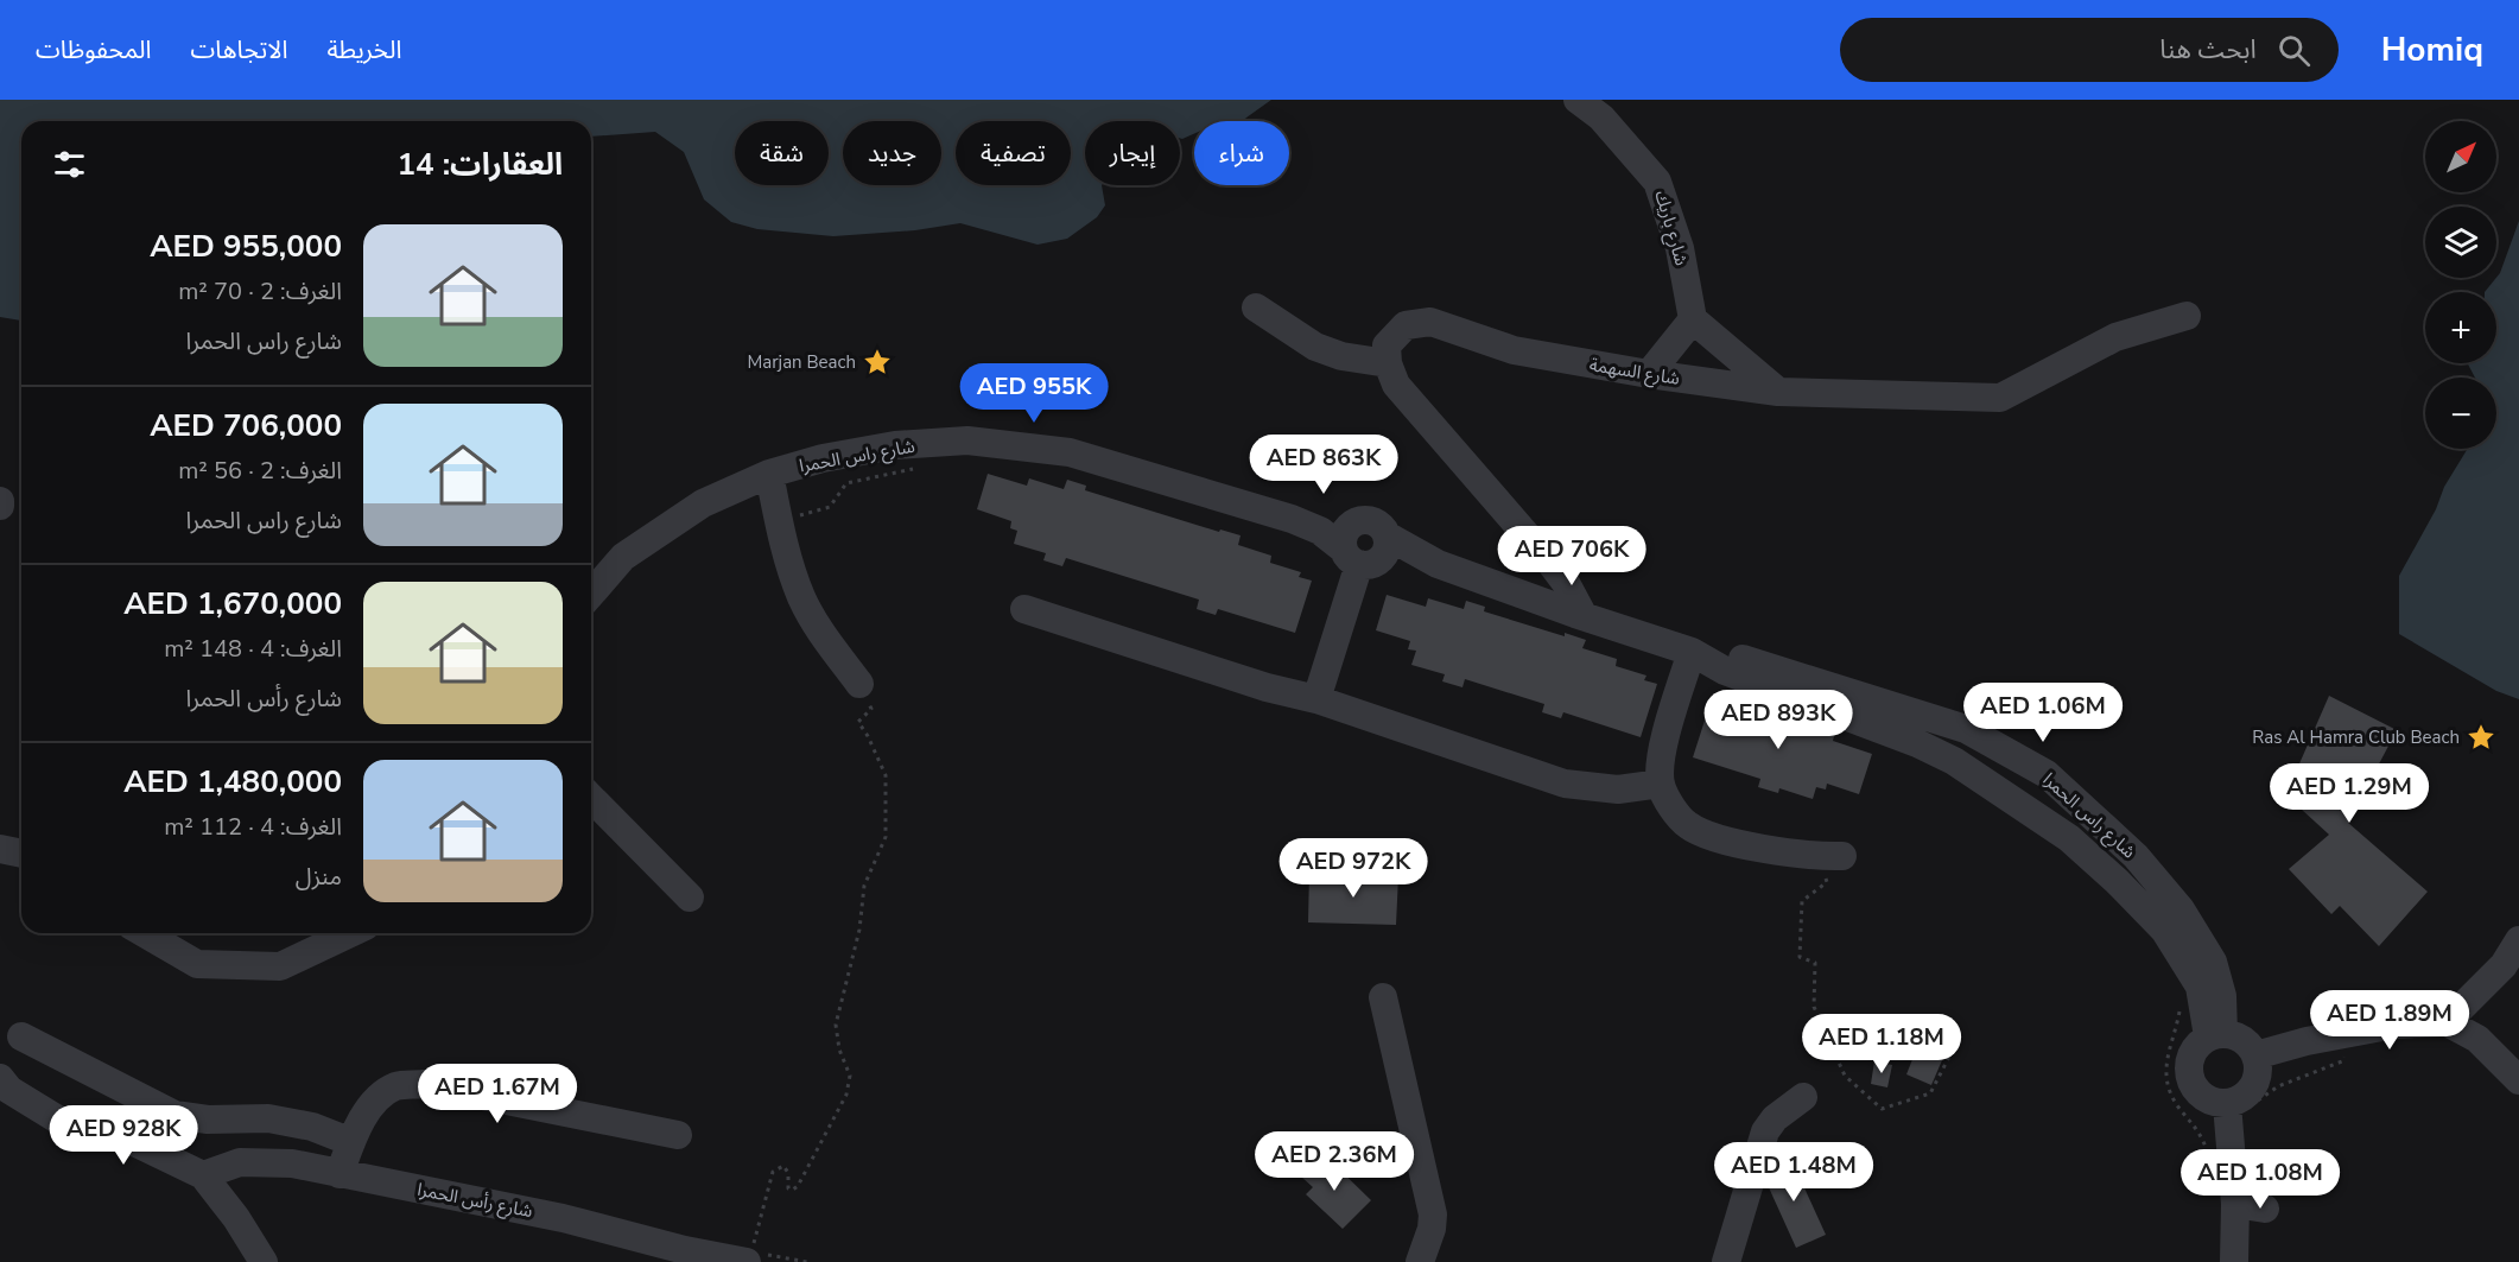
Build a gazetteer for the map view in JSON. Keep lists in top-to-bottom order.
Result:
{
  "streets": {
    "street": [
      "شارع باريك",
      "شارع السهمة",
      "شارع راس الحمرا",
      "شارع رأس الحمرا"
    ]
  },
  "places": {
    "place": ["Marjan Beach", "Ras Al Hamra Club Beach"]
  },
  "north": "top right",
  "page": {
    "header": "Homiq",
    "search": "ابحث هنا",
    "nav": ["الخريطة", "الاتجاهات", "المحفوظات"],
    "map_buttons": ["+", "−"],
    "chip": [
      "شراء",
      "إيجار",
      "تصفية",
      "جديد",
      "شقة"
    ],
    "heading": "العقارات: 14",
    "list": [
      {
        "name": "AED 955,000",
        "note": "الغرف: 2 · 70 m² · شارع راس الحمرا"
      },
      {
        "name": "AED 706,000",
        "note": "الغرف: 2 · 56 m² · شارع راس الحمرا"
      },
      {
        "name": "AED 1,670,000",
        "note": "الغرف: 4 · 148 m² · شارع رأس الحمرا"
      },
      {
        "name": "AED 1,480,000",
        "note": "الغرف: 4 · 112 m² · منزل"
      }
    ],
    "price": [
      "AED 955K",
      "AED 863K",
      "AED 706K",
      "AED 1.06M",
      "AED 893K",
      "AED 1.29M",
      "AED 972K",
      "AED 1.89M",
      "AED 1.18M",
      "AED 1.67M",
      "AED 928K",
      "AED 2.36M",
      "AED 1.48M",
      "AED 1.08M"
    ]
  }
}
